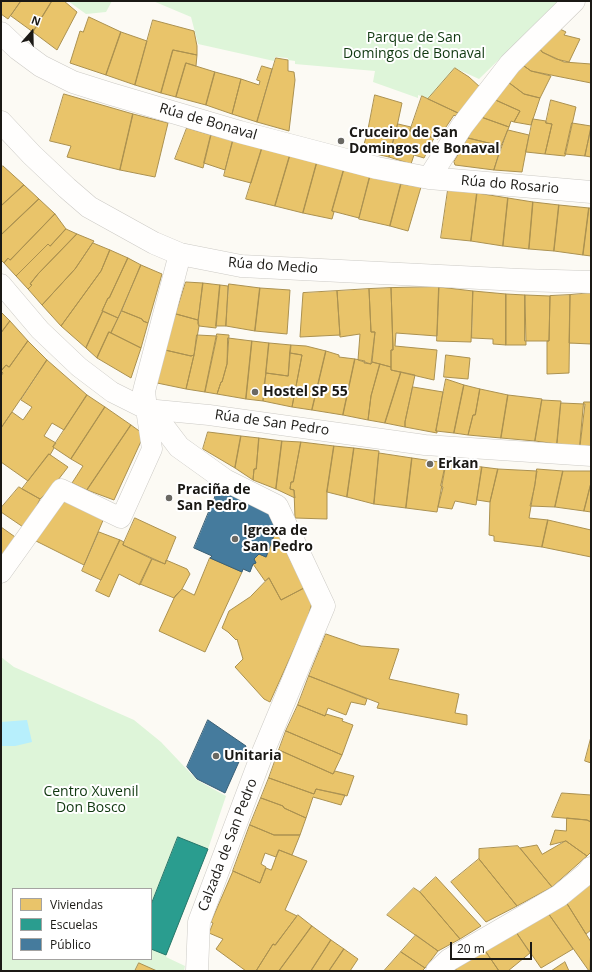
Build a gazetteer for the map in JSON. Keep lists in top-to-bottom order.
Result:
{
  "streets": {
    "street": [
      "Rúa de Bonaval",
      "Rúa do Rosario",
      "Rúa do Medio",
      "Rúa de San Pedro",
      "Calzada de San Pedro"
    ]
  },
  "crossings": [
    ["Rúa de Bonaval", "Rúa do Rosario"],
    ["Rúa de San Pedro", "Calzada de San Pedro"]
  ],
  "parks": ["Parque de San Domingos de Bonaval", "Centro Xuvenil Don Bosco"],
  "places": [
    "Cruceiro de San Domingos de Bonaval",
    "Hostel SP 55",
    "Erkan",
    "Praciña de San Pedro",
    "Igrexa de San Pedro",
    "Unitaria"
  ],
  "legend": ["Viviendas", "Escuelas", "Público"],
  "scale_bar": "20 m",
  "north": "top"
}
